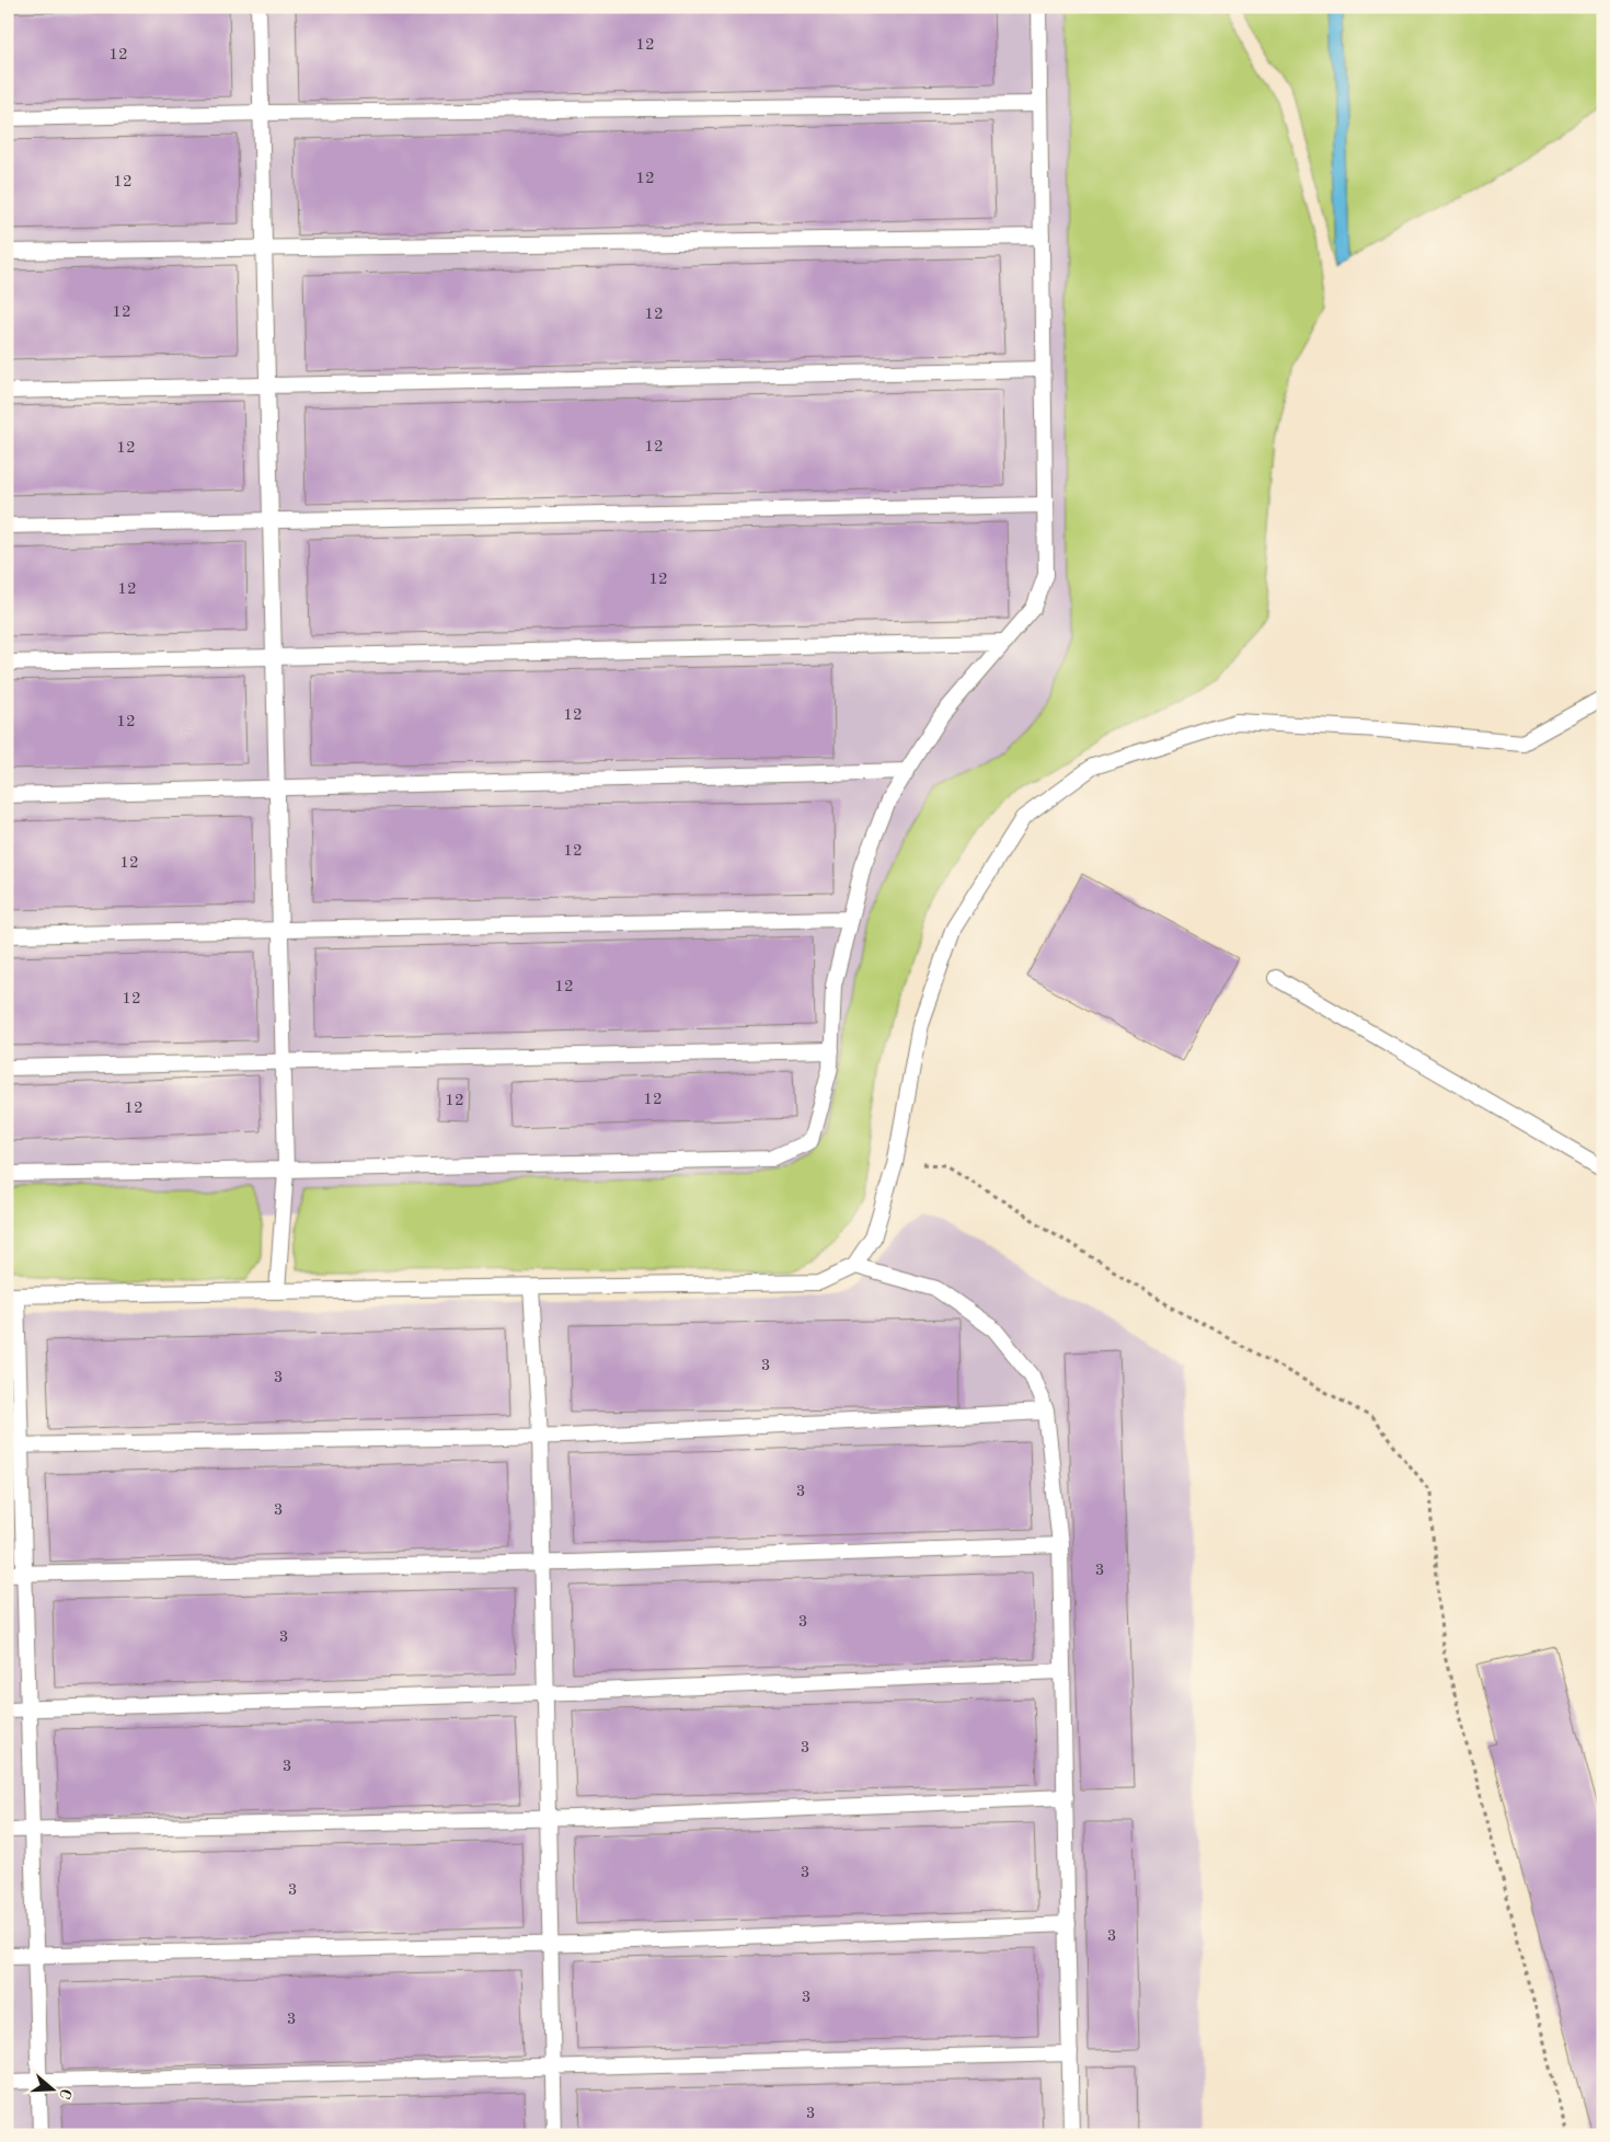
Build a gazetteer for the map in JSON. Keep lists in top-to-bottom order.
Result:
{
  "house_numbers": [
    "12",
    "12",
    "12",
    "12",
    "12",
    "12",
    "12",
    "12",
    "12",
    "12",
    "12",
    "12",
    "12",
    "12",
    "12",
    "12",
    "12",
    "12",
    "12",
    "3",
    "3",
    "3",
    "3",
    "3",
    "3",
    "3",
    "3",
    "3",
    "3",
    "3",
    "3",
    "3",
    "3",
    "3"
  ],
  "north": "right"
}
